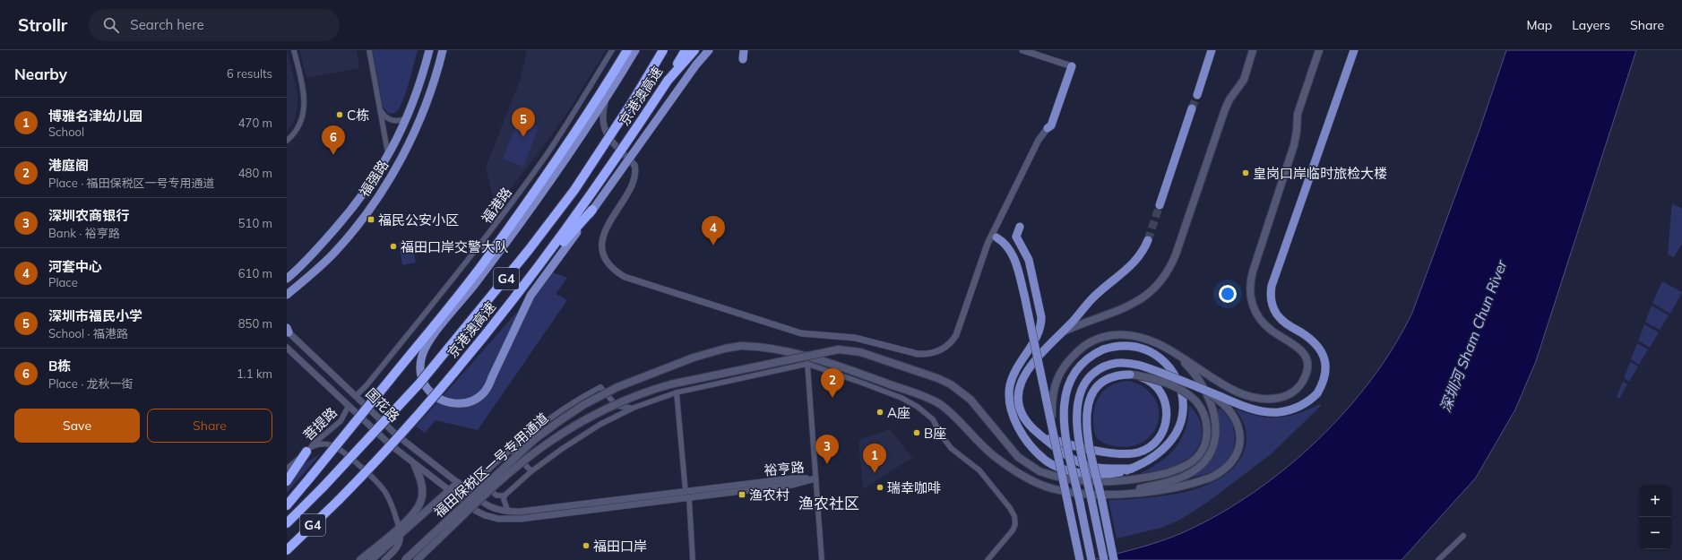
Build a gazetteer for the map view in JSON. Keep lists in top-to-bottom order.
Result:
{
  "streets": {
    "highway": ["京港澳高速", "G4"],
    "main road": ["福强路", "福田保税区一号专用通道"],
    "street": [
      "福港路",
      "国花路",
      "菩提路",
      "裕亨路"
    ]
  },
  "crossings": [
    ["福港路", "国花路"],
    ["国花路", "菩提路"],
    ["国花路", "裕亨路"]
  ],
  "districts": ["渔农社区"],
  "water": ["深圳河 Sham Chun River"],
  "places": {
    "other": [
      "C栋",
      "皇岗口岸临时旅检大楼",
      "福田口岸交警大队",
      "A座",
      "B座",
      "瑞幸咖啡",
      "福田口岸"
    ],
    "transit": ["福民公安小区", "渔农村"]
  },
  "page": {
    "header": "Strollr",
    "search": "Search here",
    "nav": ["Map", "Layers", "Share"],
    "heading": ["Nearby", "6 results"],
    "list": [
      {
        "mark": "1",
        "name": "博雅名津幼儿园",
        "note": "School",
        "value": "470 m"
      },
      {
        "mark": "2",
        "name": "港庭阁",
        "note": "Place · 福田保税区一号专用通道",
        "value": "480 m"
      },
      {
        "mark": "3",
        "name": "深圳农商银行",
        "note": "Bank · 裕亨路",
        "value": "510 m"
      },
      {
        "mark": "4",
        "name": "河套中心",
        "note": "Place",
        "value": "610 m"
      },
      {
        "mark": "5",
        "name": "深圳市福民小学",
        "note": "School · 福港路",
        "value": "850 m"
      },
      {
        "mark": "6",
        "name": "B栋",
        "note": "Place · 龙秋一街",
        "value": "1.1 km"
      }
    ],
    "pins": [
      "5",
      "6",
      "4",
      "2",
      "3",
      "1"
    ],
    "buttons": ["Save", "Share"],
    "map_buttons": ["+", "−"]
  }
}
